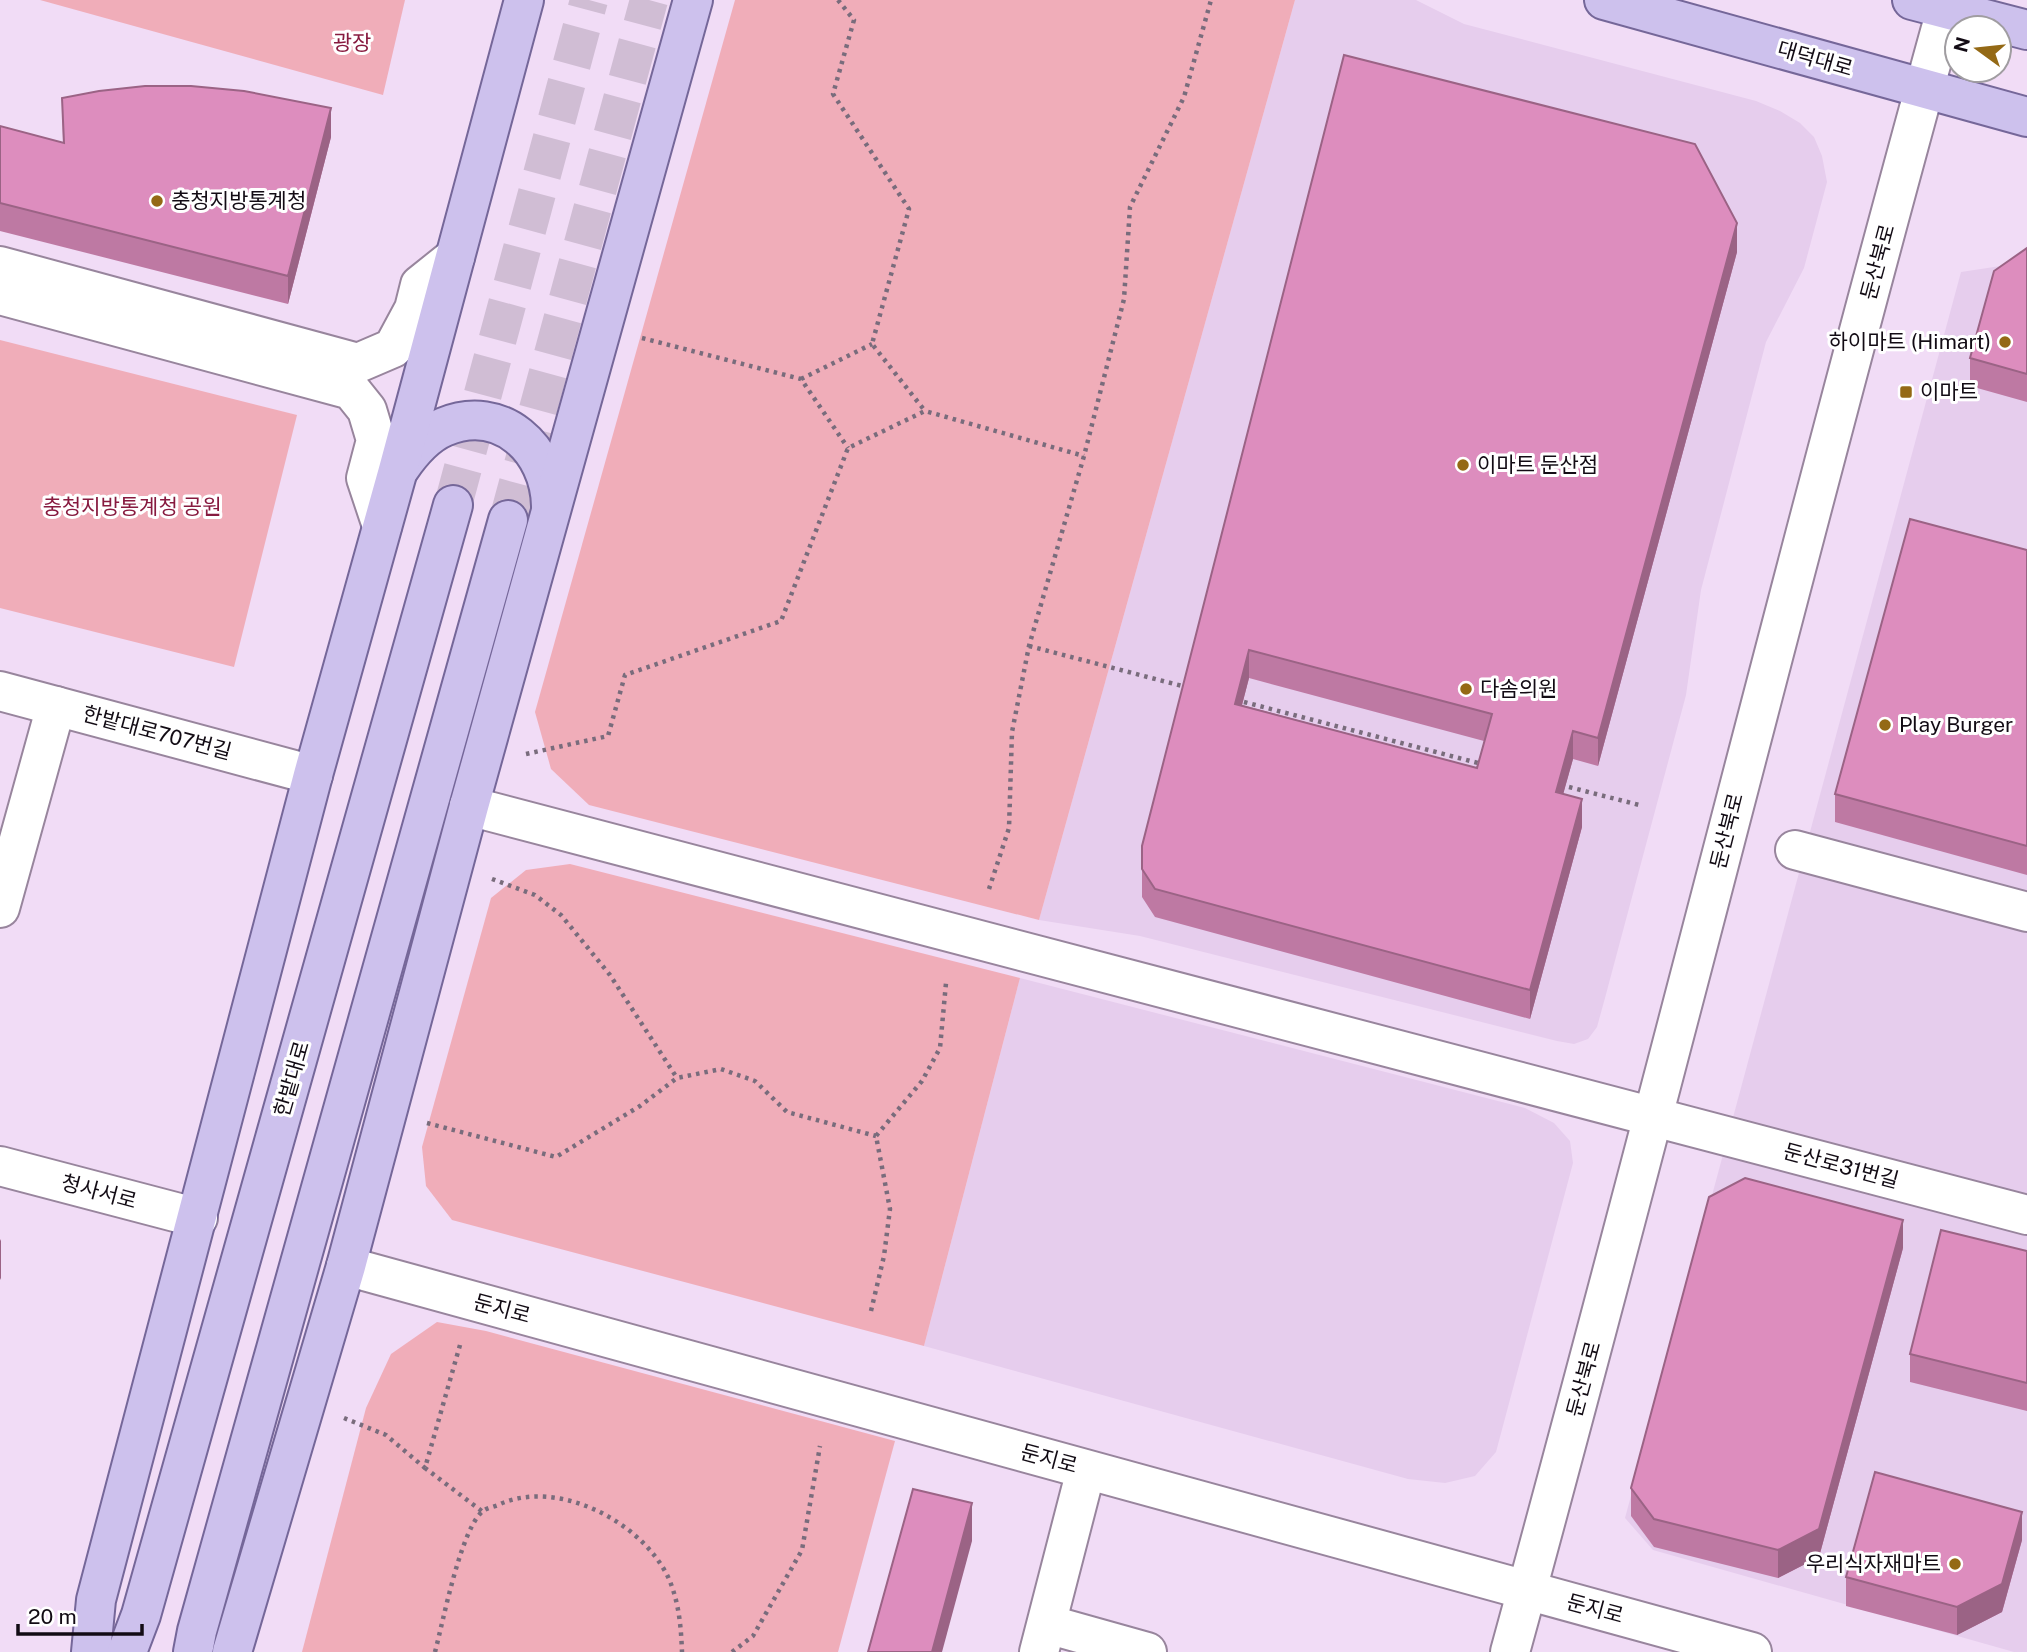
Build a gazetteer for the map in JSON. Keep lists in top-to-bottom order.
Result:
{
  "streets": {
    "main road": ["대덕대로", "한밭대로"],
    "street": [
      "둔산북로",
      "한밭대로707번길",
      "둔산로31번길",
      "청사서로",
      "둔지로"
    ]
  },
  "crossings": [
    ["대덕대로", "둔산북로"],
    ["둔산북로", "둔산로31번길"],
    ["둔산북로", "둔지로"]
  ],
  "parks": ["광장", "충청지방통계청 공원"],
  "places": {
    "other": [
      "충청지방통계청",
      "하이마트 (Himart)",
      "이마트 둔산점",
      "다솜의원",
      "Play Burger",
      "우리식자재마트"
    ],
    "transit": ["이마트"]
  },
  "scale_bar": "20 m",
  "north": "left"
}
